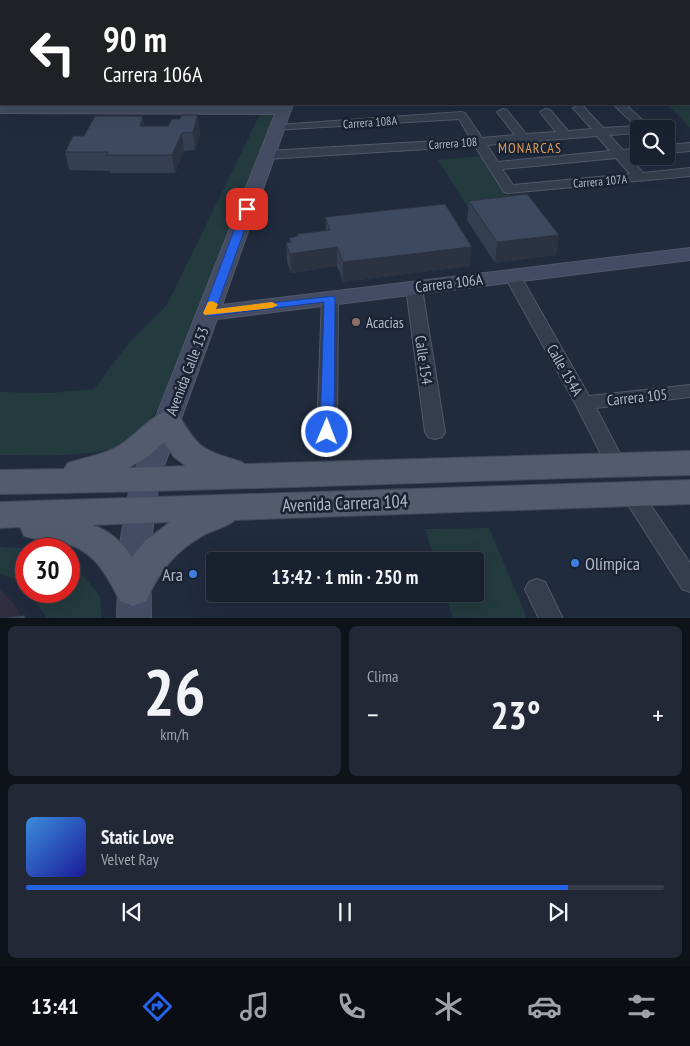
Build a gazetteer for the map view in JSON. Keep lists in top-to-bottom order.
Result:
{
  "streets": {
    "main road": ["Avenida Carrera 104"],
    "street": [
      "Carrera 108A",
      "Carrera 108",
      "Carrera 107A",
      "Carrera 106A",
      "Calle 154",
      "Calle 154A",
      "Avenida Calle 153",
      "Carrera 105"
    ]
  },
  "crossings": [
    ["Carrera 108A", "Carrera 108"],
    ["Carrera 108A", "Avenida Calle 153"],
    ["Carrera 108", "Avenida Calle 153"],
    ["Carrera 106A", "Calle 154"],
    ["Carrera 106A", "Calle 154A"],
    ["Carrera 106A", "Avenida Calle 153"],
    ["Calle 154A", "Carrera 105"],
    ["Calle 154A", "Avenida Carrera 104"],
    ["Avenida Calle 153", "Avenida Carrera 104"]
  ],
  "districts": ["MONARCAS"],
  "places": ["Acacias", "Olímpica", "Ara"],
  "page": {
    "turn": ["90 m", "Carrera 106A"],
    "limit": "30",
    "trip": "13:42 · 1 min · 250 m",
    "tile": [
      ["26", "km/h"],
      "Clima"
    ],
    "heat": ["−", "23°", "+"],
    "song": ["Static Love", "Velvet Ray"],
    "tabs": "13:41"
  }
}
